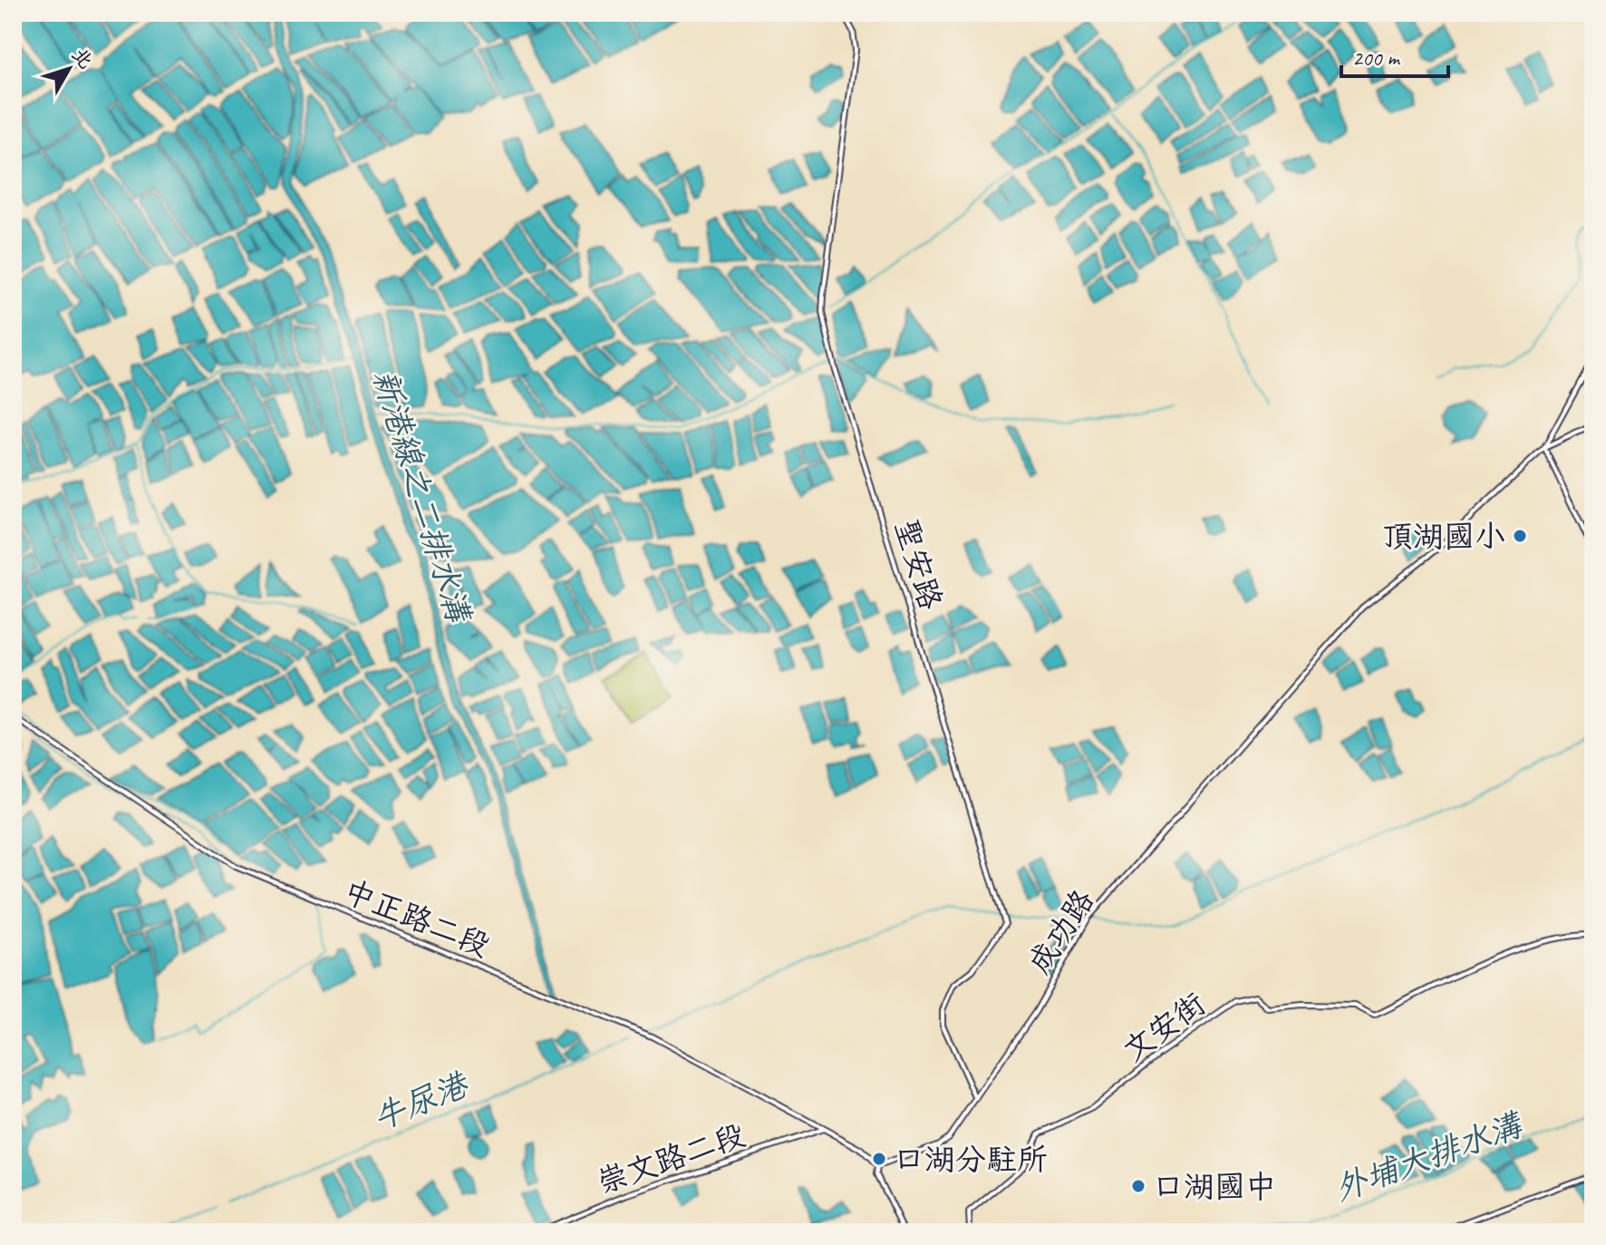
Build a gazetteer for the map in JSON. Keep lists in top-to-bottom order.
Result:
{
  "streets": {
    "street": [
      "聖安路",
      "中正路二段",
      "成功路",
      "文安街",
      "崇文路二段"
    ]
  },
  "crossings": [
    ["聖安路", "成功路"],
    ["中正路二段", "成功路"],
    ["中正路二段", "崇文路二段"]
  ],
  "water": ["新港線之二排水溝", "牛尿港", "外埔大排水溝"],
  "places": ["頂湖國小", "口湖分駐所", "口湖國中"],
  "scale_bar": "200 m",
  "north": "top right"
}
